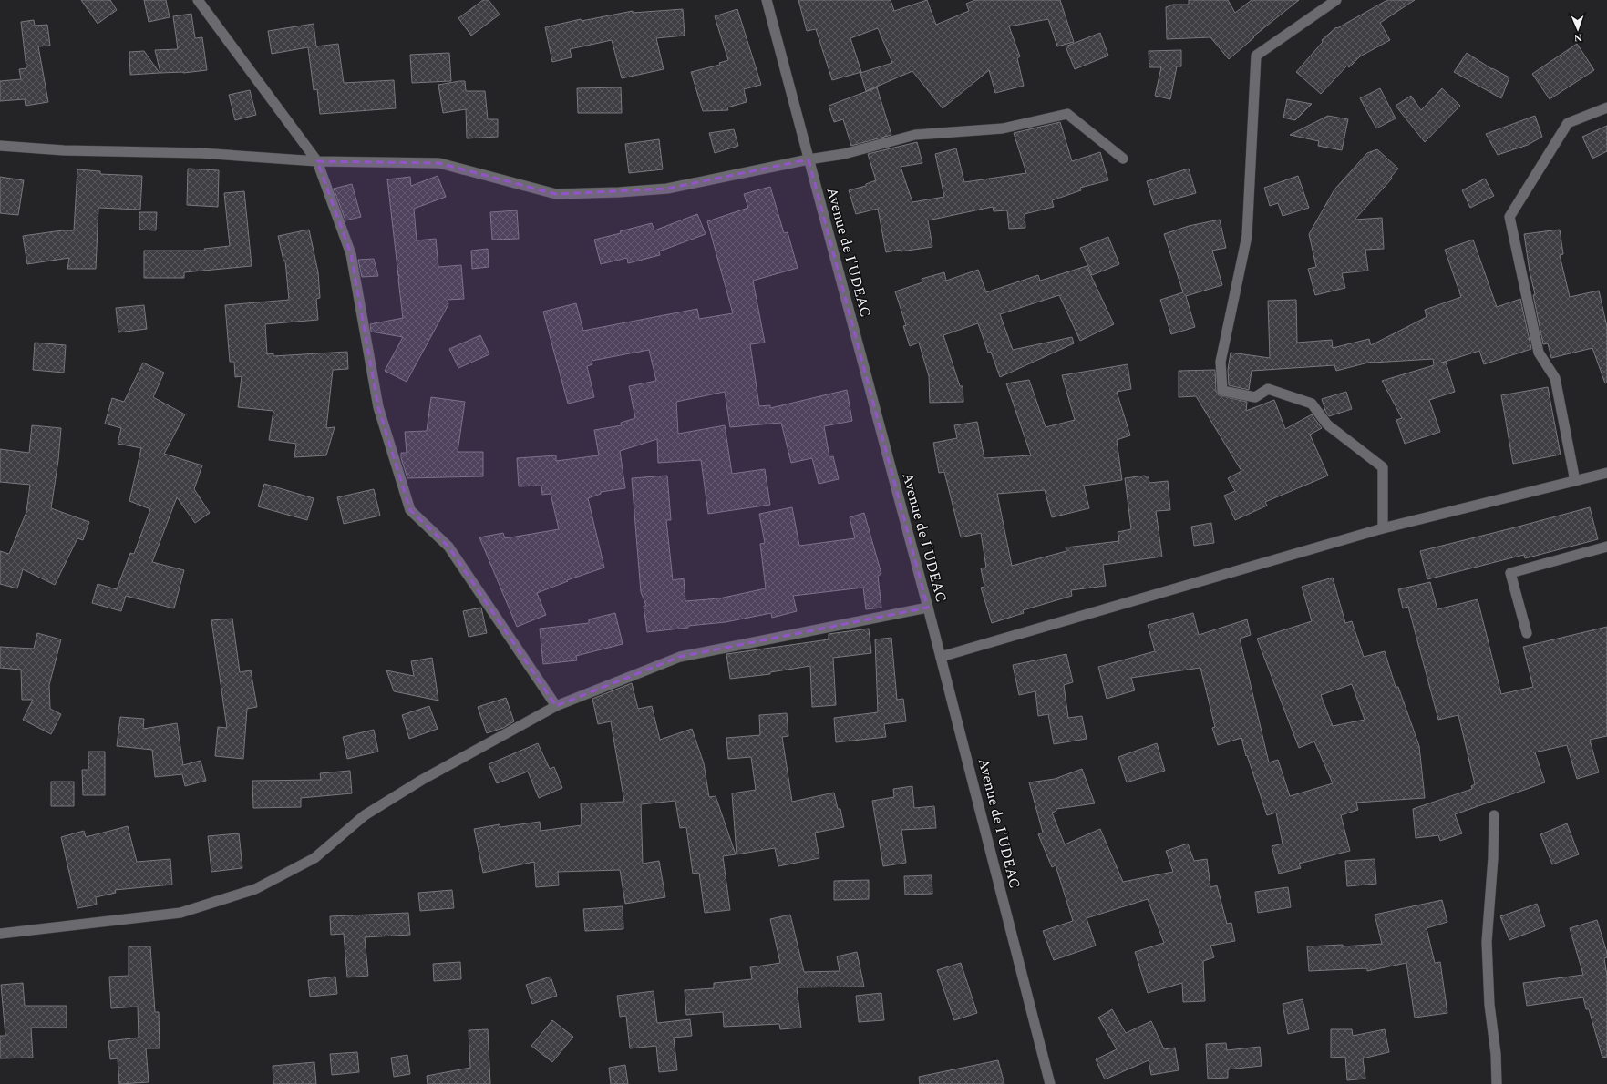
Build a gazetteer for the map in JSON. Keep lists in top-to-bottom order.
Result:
{
  "streets": {
    "street": ["Avenue de I'UDEAC"]
  },
  "north": "bottom"
}
